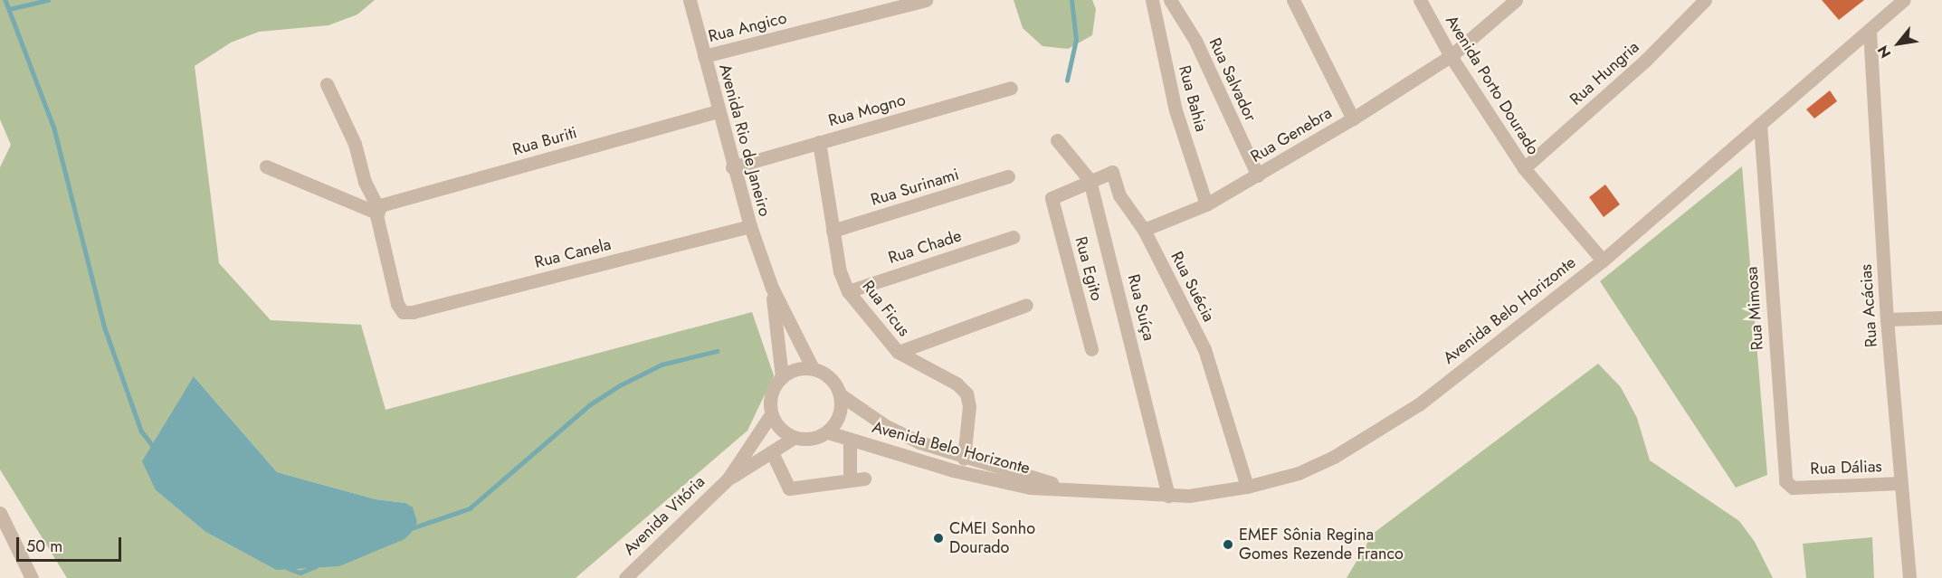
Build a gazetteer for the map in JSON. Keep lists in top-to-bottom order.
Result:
{
  "streets": {
    "street": [
      "Rua Angico",
      "Rua Hungria",
      "Rua Salvador",
      "Avenida Porto Dourado",
      "Rua Bahia",
      "Rua Mogno",
      "Rua Genebra",
      "Avenida Rio de Janeiro",
      "Rua Buriti",
      "Rua Surinami",
      "Rua Chade",
      "Rua Canela",
      "Rua Egito",
      "Rua Suécia",
      "Rua Acácias",
      "Rua Suíça",
      "Rua Ficus",
      "Rua Mimosa",
      "Avenida Belo Horizonte",
      "Rua Dálias",
      "Avenida Vitória"
    ]
  },
  "crossings": [
    ["Rua Angico", "Avenida Rio de Janeiro"],
    ["Rua Hungria", "Avenida Porto Dourado"],
    ["Rua Salvador", "Rua Genebra"],
    ["Avenida Porto Dourado", "Rua Genebra"],
    ["Avenida Porto Dourado", "Avenida Belo Horizonte"],
    ["Rua Bahia", "Rua Genebra"],
    ["Rua Mogno", "Avenida Rio de Janeiro"],
    ["Rua Mogno", "Rua Ficus"],
    ["Rua Genebra", "Rua Suécia"],
    ["Avenida Rio de Janeiro", "Rua Buriti"],
    ["Avenida Rio de Janeiro", "Rua Canela"],
    ["Avenida Rio de Janeiro", "Avenida Belo Horizonte"],
    ["Avenida Rio de Janeiro", "Avenida Vitória"],
    ["Rua Buriti", "Rua Canela"],
    ["Rua Surinami", "Rua Ficus"],
    ["Rua Chade", "Rua Ficus"],
    ["Rua Egito", "Rua Suécia"],
    ["Rua Suécia", "Rua Suíça"],
    ["Rua Suécia", "Avenida Belo Horizonte"],
    ["Rua Acácias", "Avenida Belo Horizonte"],
    ["Rua Acácias", "Rua Dálias"],
    ["Rua Suíça", "Avenida Belo Horizonte"],
    ["Rua Ficus", "Avenida Belo Horizonte"],
    ["Rua Mimosa", "Avenida Belo Horizonte"],
    ["Rua Mimosa", "Rua Dálias"],
    ["Avenida Belo Horizonte", "Avenida Vitória"]
  ],
  "places": ["CMEI Sonho Dourado", "EMEF Sônia Regina Gomes Rezende Franco"],
  "scale_bar": "50 m",
  "north": "bottom left"
}
